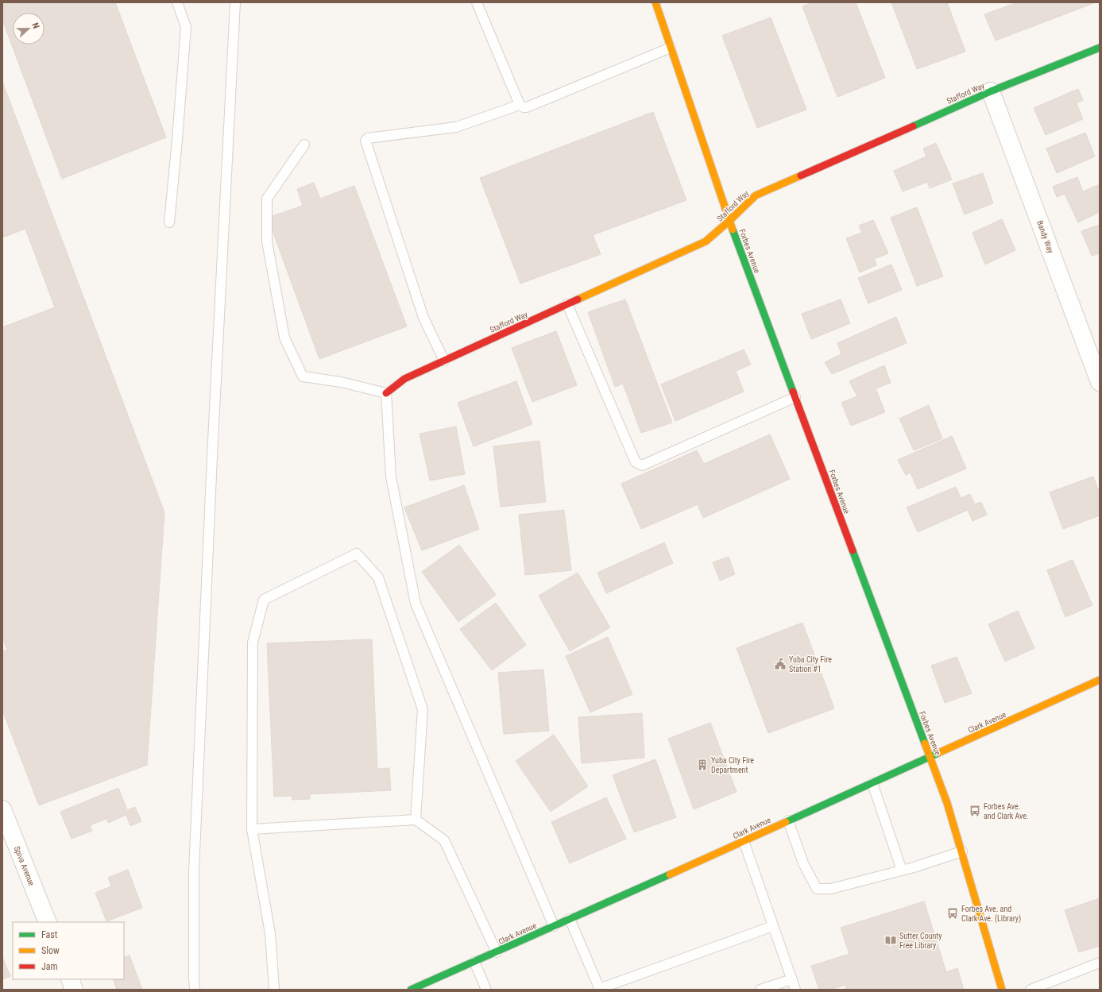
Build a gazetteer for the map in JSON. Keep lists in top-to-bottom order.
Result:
{
  "streets": {
    "street": [
      "Stafford Way",
      "Bandy Way",
      "Forbes Avenue",
      "Clark Avenue",
      "Spiva Avenue"
    ]
  },
  "crossings": [
    ["Stafford Way", "Bandy Way"],
    ["Stafford Way", "Forbes Avenue"],
    ["Forbes Avenue", "Clark Avenue"]
  ],
  "places": {
    "public building": ["Yuba City Fire Station #1"],
    "building": ["Yuba City Fire Department"],
    "bus stop": ["Forbes Ave. and Clark Ave.", "Forbes Ave. and Clark Ave. (Library)"],
    "library": ["Sutter County Free Library"]
  },
  "legend": ["Fast", "Slow", "Jam"],
  "north": "right"
}
